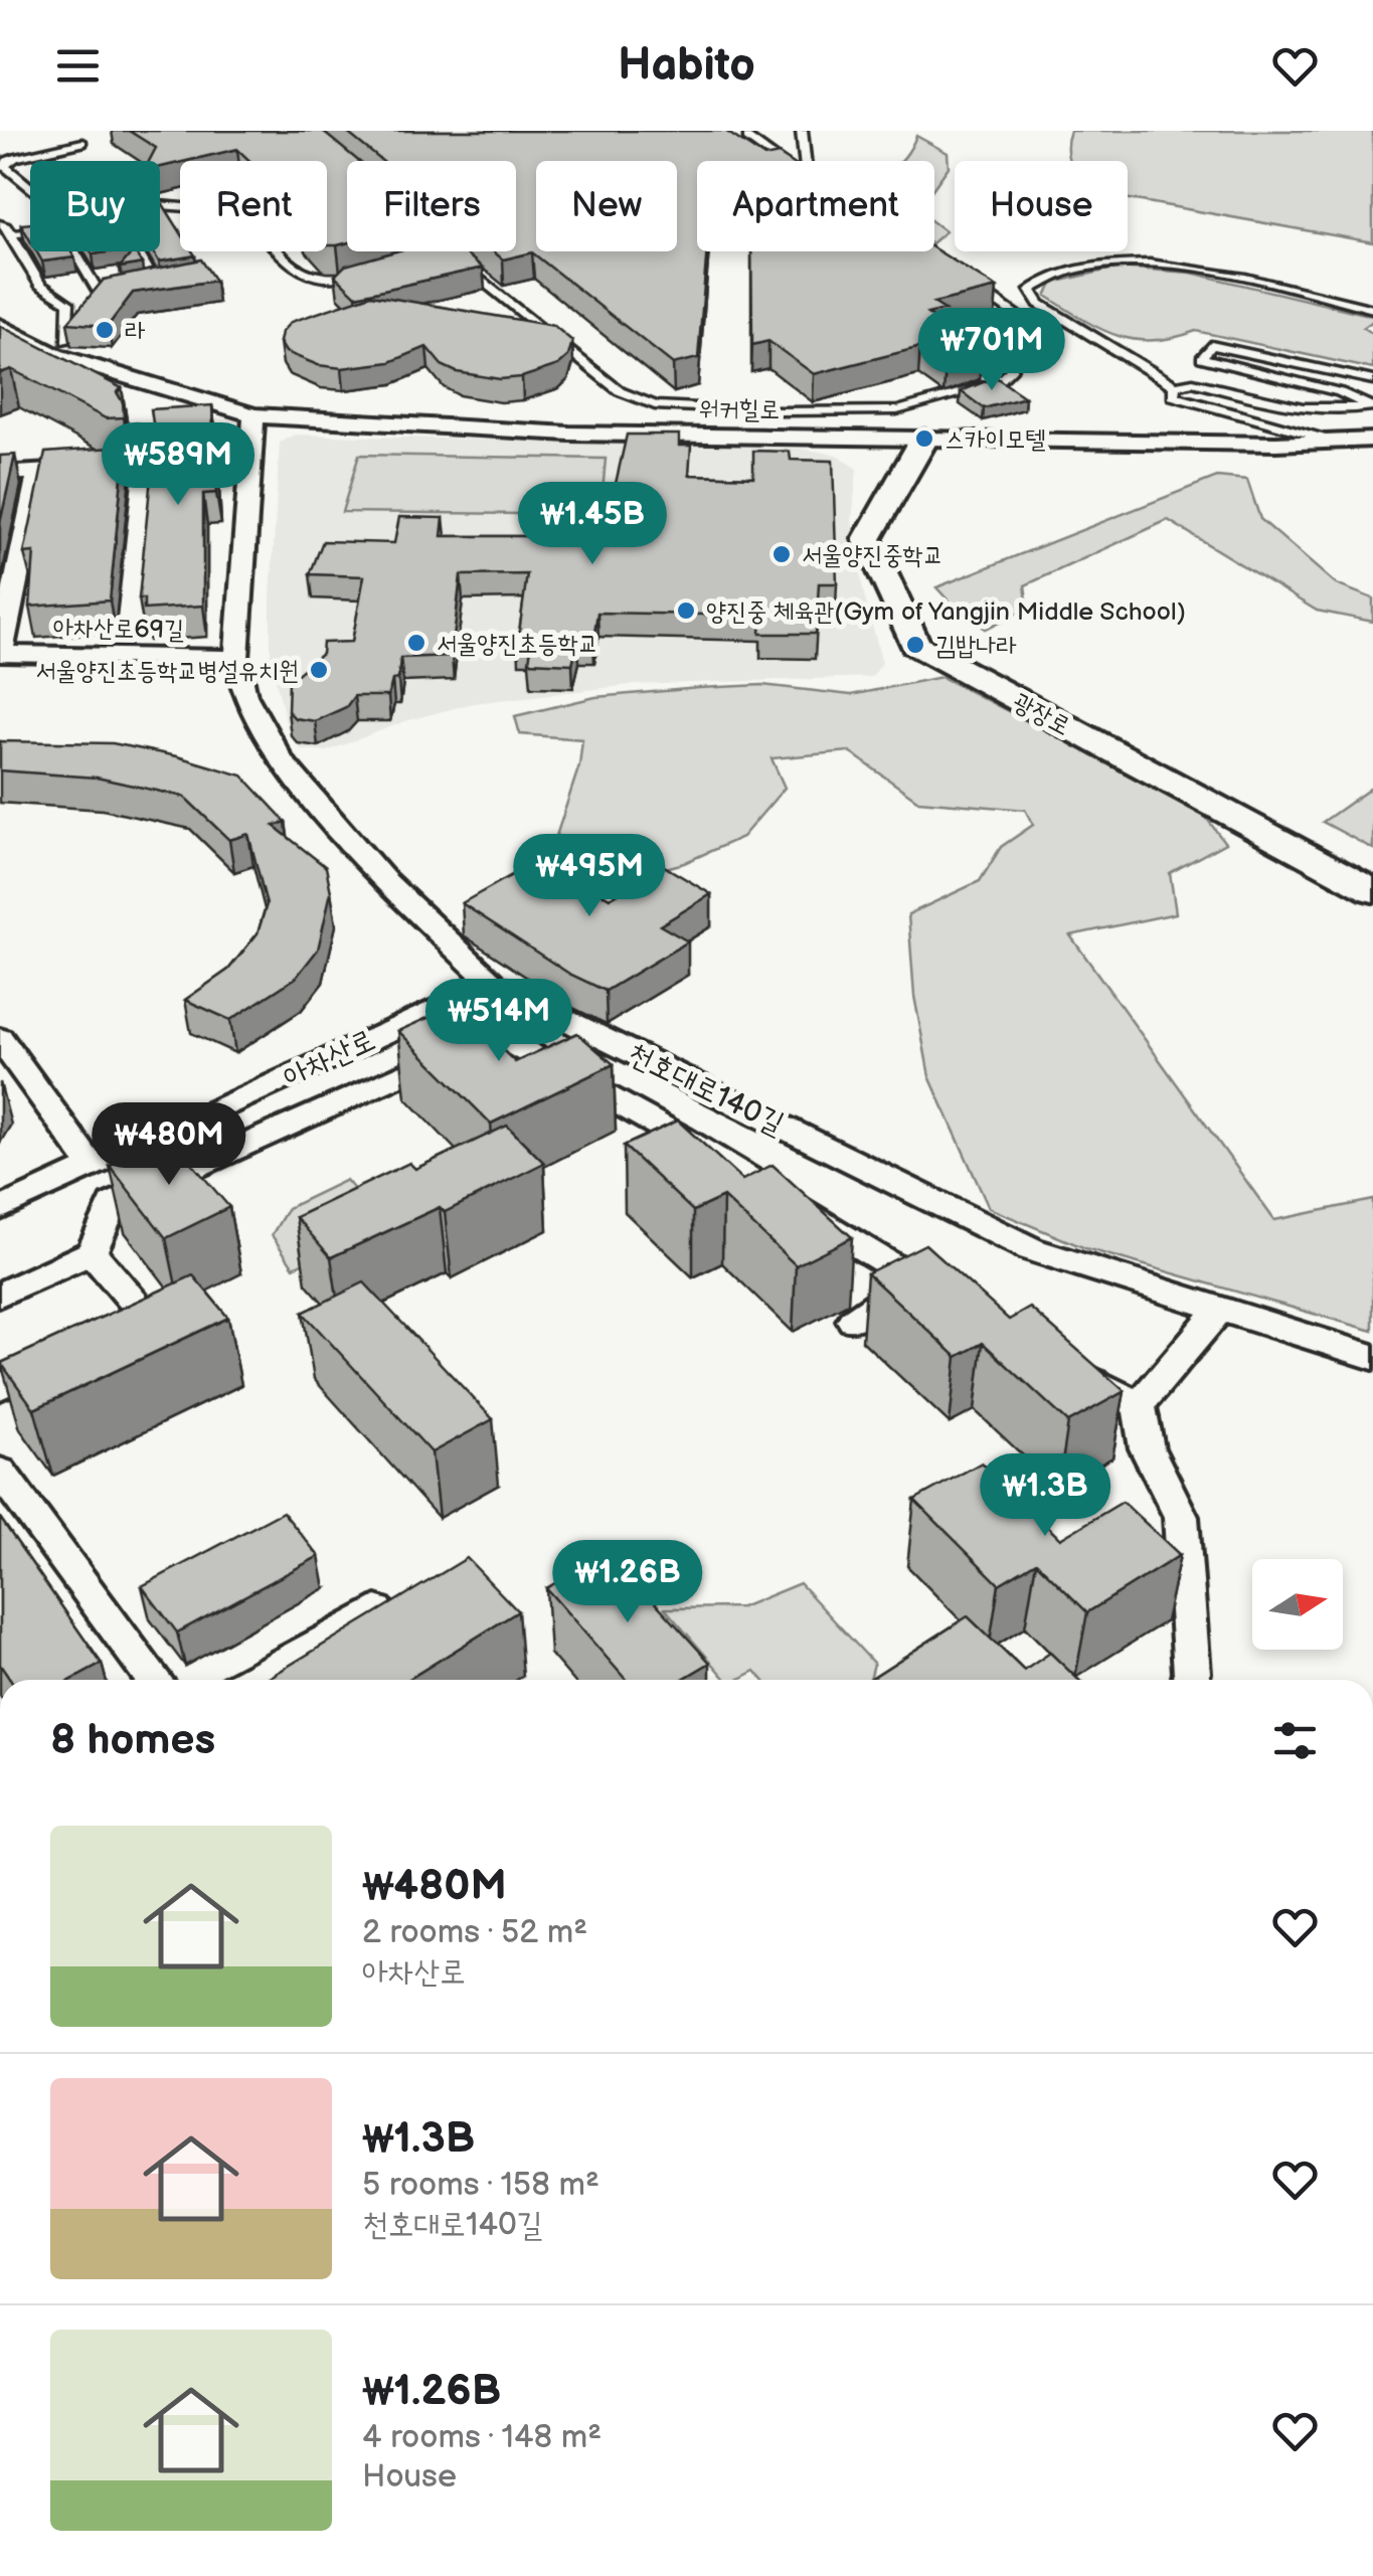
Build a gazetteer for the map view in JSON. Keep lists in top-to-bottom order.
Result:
{
  "streets": {
    "street": [
      "워커힐로",
      "아차산로69길",
      "광장로",
      "아차산로",
      "천호대로140길"
    ]
  },
  "crossings": [
    ["워커힐로", "광장로"],
    ["워커힐로", "천호대로140길"],
    ["아차산로69길", "천호대로140길"],
    ["아차산로", "천호대로140길"]
  ],
  "places": [
    "라",
    "스카이모텔",
    "서울양진중학교",
    "양진중 체육관(Gym of Yangjin Middle School)",
    "서울양진초등학교",
    "김밥나라",
    "서울양진초등학교병설유치원"
  ],
  "north": "right",
  "page": {
    "header": "Habito",
    "chip": [
      "Buy",
      "Rent",
      "Filters",
      "New",
      "Apartment",
      "House"
    ],
    "price": [
      "₩701M",
      "₩589M",
      "₩1.45B",
      "₩495M",
      "₩514M",
      "₩480M",
      "₩1.3B",
      "₩1.26B"
    ],
    "heading": "8 homes",
    "list": [
      {
        "name": "₩480M",
        "note": "2 rooms · 52 m² · 아차산로"
      },
      {
        "name": "₩1.3B",
        "note": "5 rooms · 158 m² · 천호대로140길"
      },
      {
        "name": "₩1.26B",
        "note": "4 rooms · 148 m² · House"
      }
    ]
  }
}
